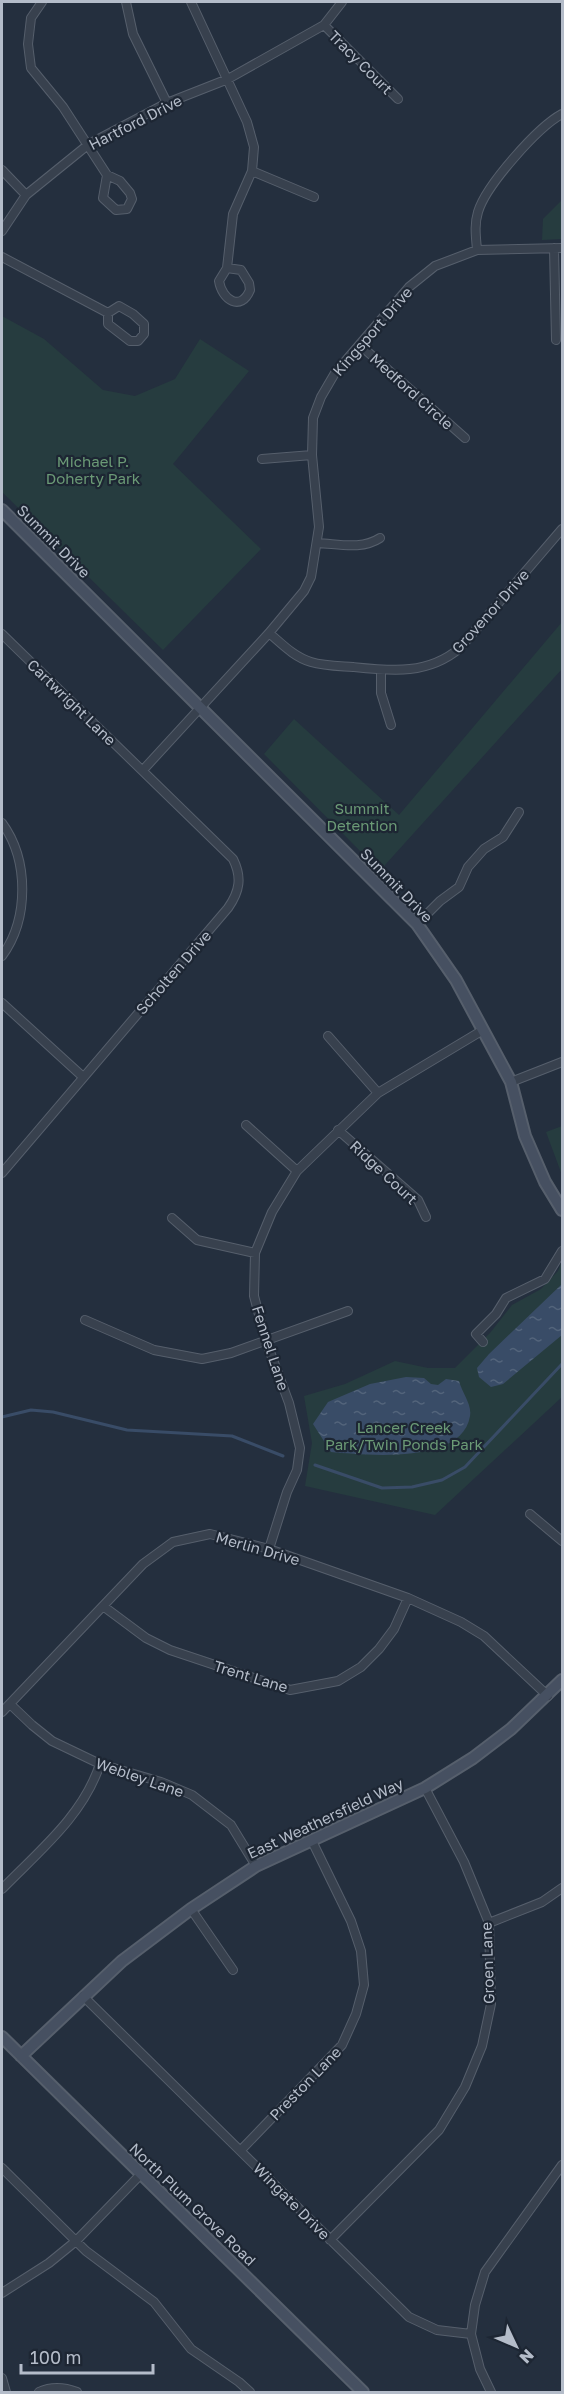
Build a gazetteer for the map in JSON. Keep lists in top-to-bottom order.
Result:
{
  "streets": {
    "street": [
      "Tracy Court",
      "Hartford Drive",
      "Kingsport Drive",
      "Medford Circle",
      "Summit Drive",
      "Grovenor Drive",
      "Cartwright Lane",
      "Scholten Drive",
      "Ridge Court",
      "Fennel Lane",
      "Merlin Drive",
      "Trent Lane",
      "Webley Lane",
      "East Weathersfield Way",
      "Groen Lane",
      "Preston Lane",
      "Wingate Drive",
      "North Plum Grove Road"
    ]
  },
  "crossings": [
    ["Tracy Court", "Hartford Drive"],
    ["Kingsport Drive", "Medford Circle"],
    ["Kingsport Drive", "Summit Drive"],
    ["Kingsport Drive", "Grovenor Drive"],
    ["Kingsport Drive", "Cartwright Lane"],
    ["Kingsport Drive", "Scholten Drive"],
    ["Summit Drive", "Fennel Lane"],
    ["Cartwright Lane", "Scholten Drive"],
    ["Ridge Court", "Fennel Lane"],
    ["Fennel Lane", "Merlin Drive"],
    ["Merlin Drive", "Trent Lane"],
    ["Merlin Drive", "Webley Lane"],
    ["Merlin Drive", "East Weathersfield Way"],
    ["Webley Lane", "East Weathersfield Way"],
    ["East Weathersfield Way", "Groen Lane"],
    ["East Weathersfield Way", "Preston Lane"],
    ["East Weathersfield Way", "Wingate Drive"],
    ["East Weathersfield Way", "North Plum Grove Road"],
    ["Groen Lane", "Wingate Drive"],
    ["Preston Lane", "Wingate Drive"]
  ],
  "parks": ["Michael P. Doherty Park", "Summit Detention", "Lancer Creek Park/Twin Ponds Park"],
  "scale_bar": "100 m",
  "north": "bottom right"
}
